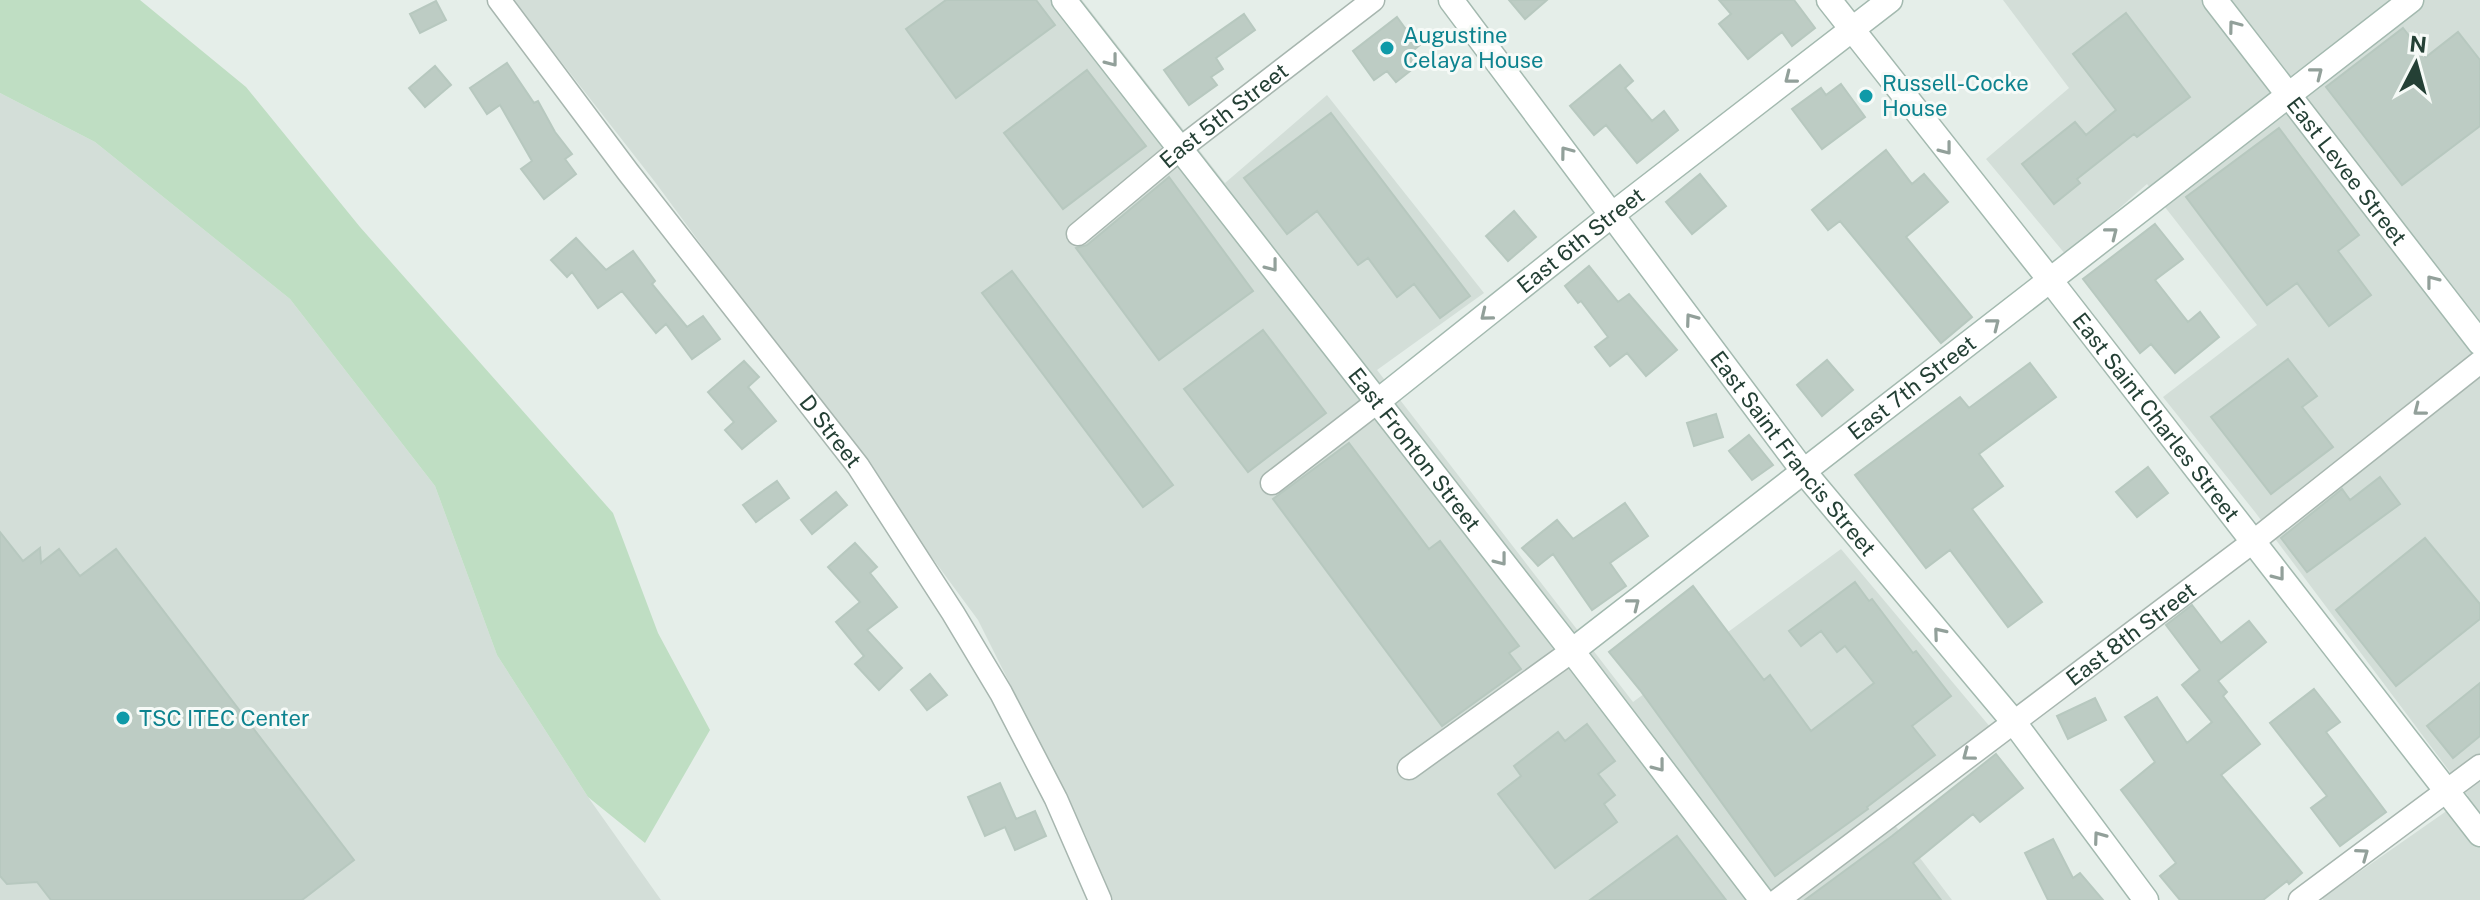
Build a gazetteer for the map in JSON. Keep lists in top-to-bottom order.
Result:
{
  "streets": {
    "main road": [
      "East Levee Street",
      "East 6th Street",
      "East 7th Street",
      "East Saint Charles Street",
      "East Fronton Street",
      "East Saint Francis Street"
    ],
    "street": ["East 5th Street", "D Street", "East 8th Street"]
  },
  "crossings": [
    ["East 5th Street", "East Fronton Street"],
    ["East Levee Street", "East 7th Street"],
    ["East 6th Street", "East Saint Charles Street"],
    ["East 6th Street", "East Fronton Street"],
    ["East 6th Street", "East Saint Francis Street"],
    ["East 7th Street", "East Saint Charles Street"],
    ["East 7th Street", "East Fronton Street"],
    ["East 7th Street", "East Saint Francis Street"],
    ["East Saint Charles Street", "East 8th Street"],
    ["East Saint Francis Street", "East 8th Street"]
  ],
  "one_way": [
    "East Levee Street",
    "East 6th Street",
    "East 7th Street",
    "East Saint Charles Street",
    "East Fronton Street",
    "East Saint Francis Street",
    "East 8th Street"
  ],
  "places": ["Augustine Celaya House", "Russell-Cocke House", "TSC ITEC Center"],
  "north": "top"
}
